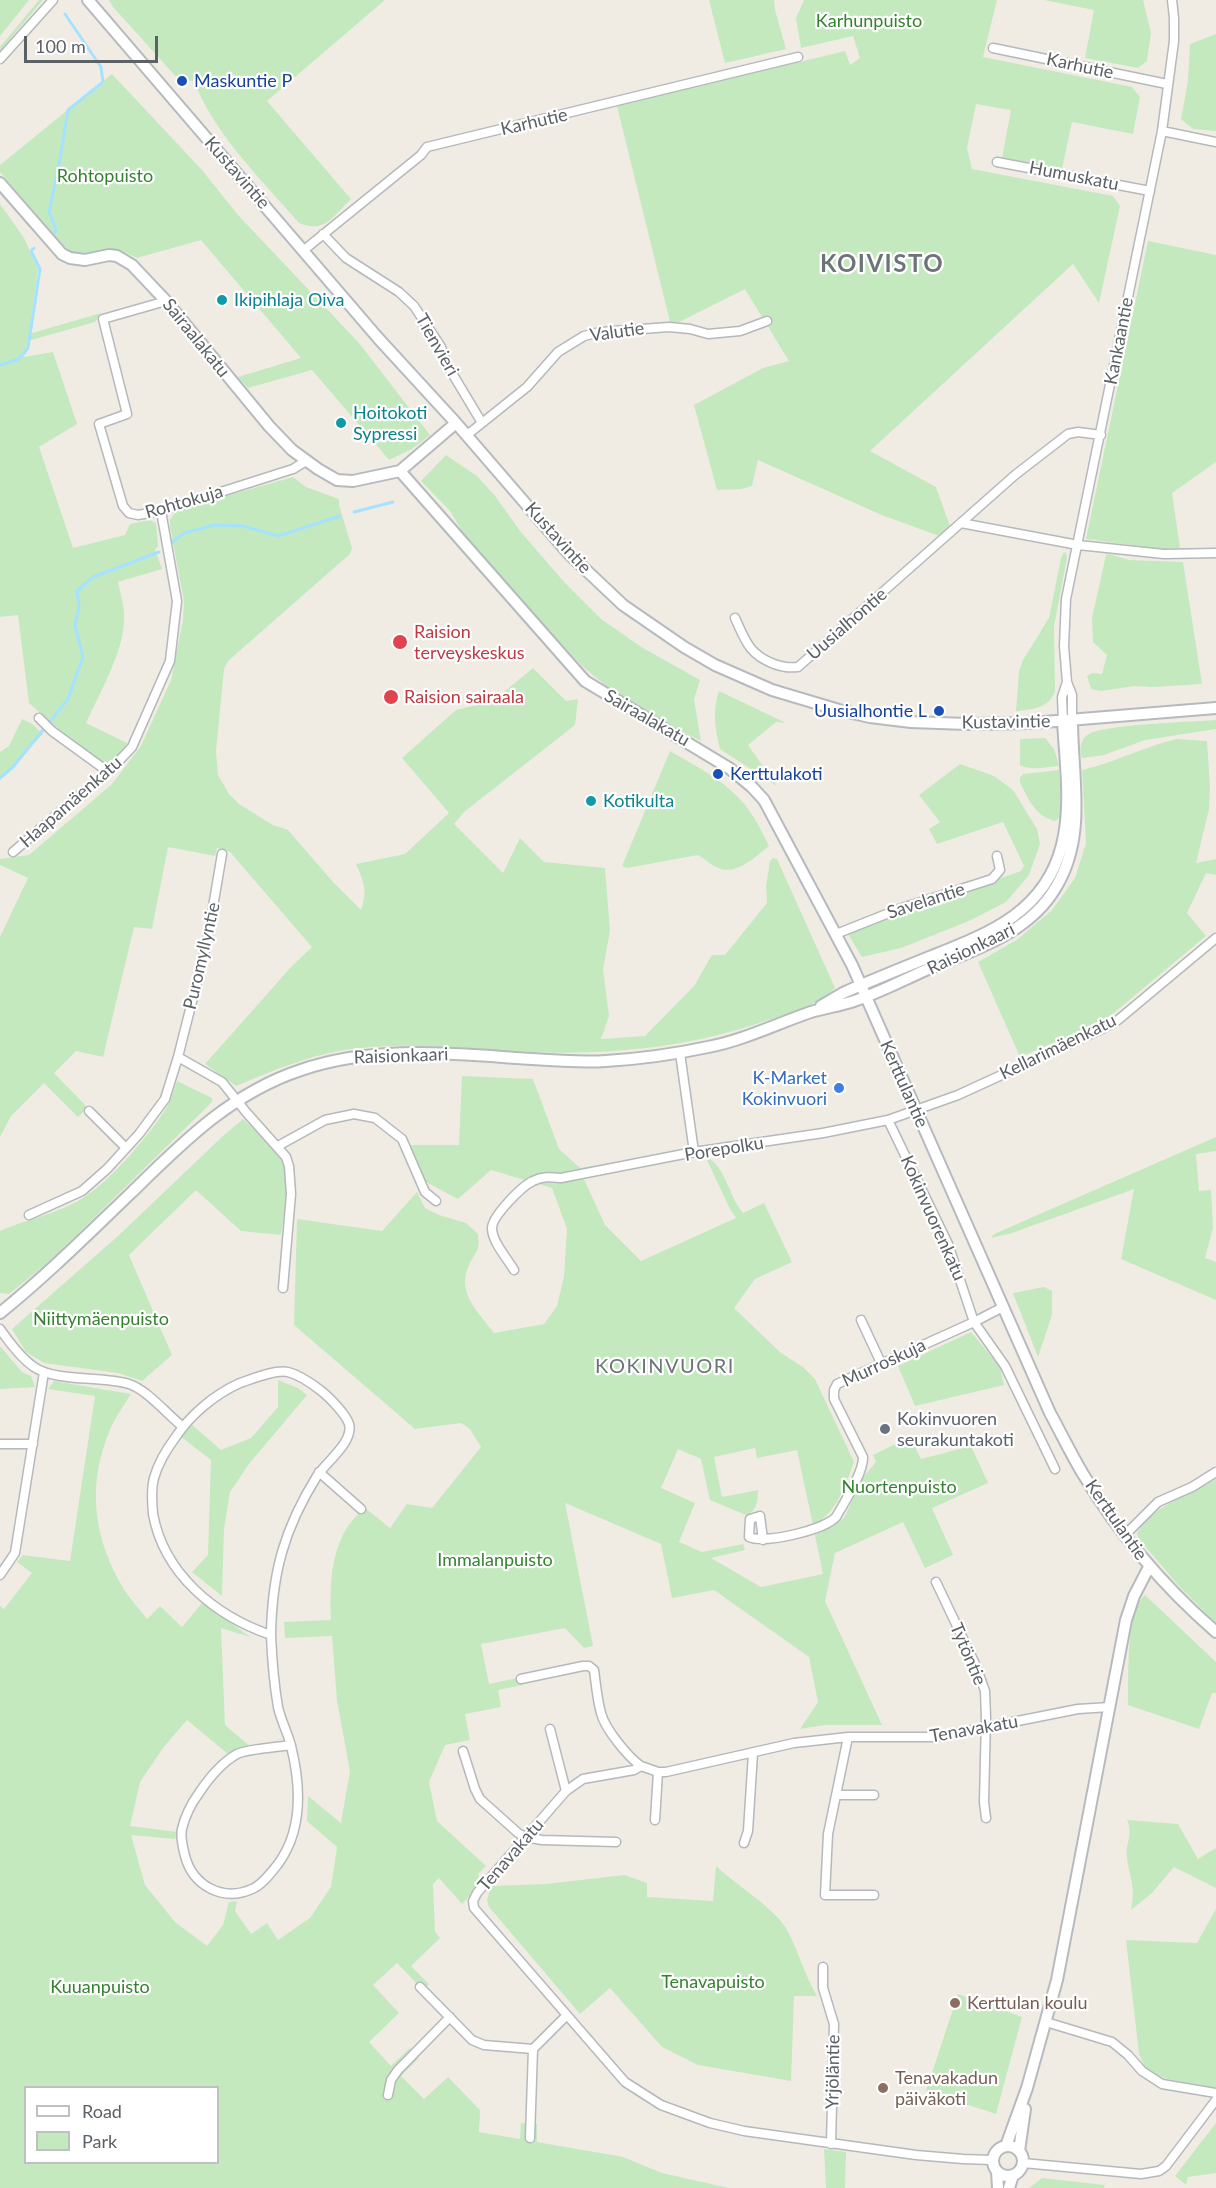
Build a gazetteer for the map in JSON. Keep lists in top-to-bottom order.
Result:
{
  "streets": {
    "main road": [
      "Kustavintie",
      "Sairaalakatu",
      "Raisionkaari",
      "Kerttulantie"
    ],
    "street": [
      "Karhutie",
      "Humuskatu",
      "Valutie",
      "Kankaantie",
      "Tienvieri",
      "Rohtokuja",
      "Uusialhontie",
      "Haapamäenkatu",
      "Savelantie",
      "Puromyllyntie",
      "Kellarimäenkatu",
      "Porepolku",
      "Kokinvuorenkatu",
      "Murroskuja",
      "Tytöntie",
      "Tenavakatu",
      "Yrjöläntie"
    ]
  },
  "crossings": [
    ["Karhutie", "Kustavintie"],
    ["Karhutie", "Kankaantie"],
    ["Karhutie", "Tienvieri"],
    ["Kustavintie", "Valutie"],
    ["Kustavintie", "Sairaalakatu"],
    ["Kustavintie", "Kankaantie"],
    ["Kustavintie", "Raisionkaari"],
    ["Humuskatu", "Kankaantie"],
    ["Valutie", "Tienvieri"],
    ["Sairaalakatu", "Rohtokuja"],
    ["Sairaalakatu", "Savelantie"],
    ["Sairaalakatu", "Raisionkaari"],
    ["Sairaalakatu", "Kerttulantie"],
    ["Kankaantie", "Uusialhontie"],
    ["Kankaantie", "Raisionkaari"],
    ["Rohtokuja", "Haapamäenkatu"],
    ["Raisionkaari", "Kerttulantie"],
    ["Kellarimäenkatu", "Kerttulantie"],
    ["Kerttulantie", "Murroskuja"],
    ["Kerttulantie", "Tenavakatu"],
    ["Porepolku", "Kokinvuorenkatu"],
    ["Kokinvuorenkatu", "Murroskuja"],
    ["Tytöntie", "Tenavakatu"],
    ["Tenavakatu", "Yrjöläntie"]
  ],
  "districts": ["KOIVISTO", "KOKINVUORI"],
  "parks": [
    "Karhunpuisto",
    "Rohtopuisto",
    "Niittymäenpuisto",
    "Nuortenpuisto",
    "Immalanpuisto",
    "Tenavapuisto",
    "Kuuanpuisto"
  ],
  "places": [
    "Maskuntie P",
    "Ikipihlaja Oiva",
    "Hoitokoti Sypressi",
    "Raision terveyskeskus",
    "Raision sairaala",
    "Uusialhontie L",
    "Kerttulakoti",
    "Kotikulta",
    "K-Market Kokinvuori",
    "Kokinvuoren seurakuntakoti",
    "Kerttulan koulu",
    "Tenavakadun päiväkoti"
  ],
  "legend": ["Road", "Park"],
  "scale_bar": "100 m"
}
